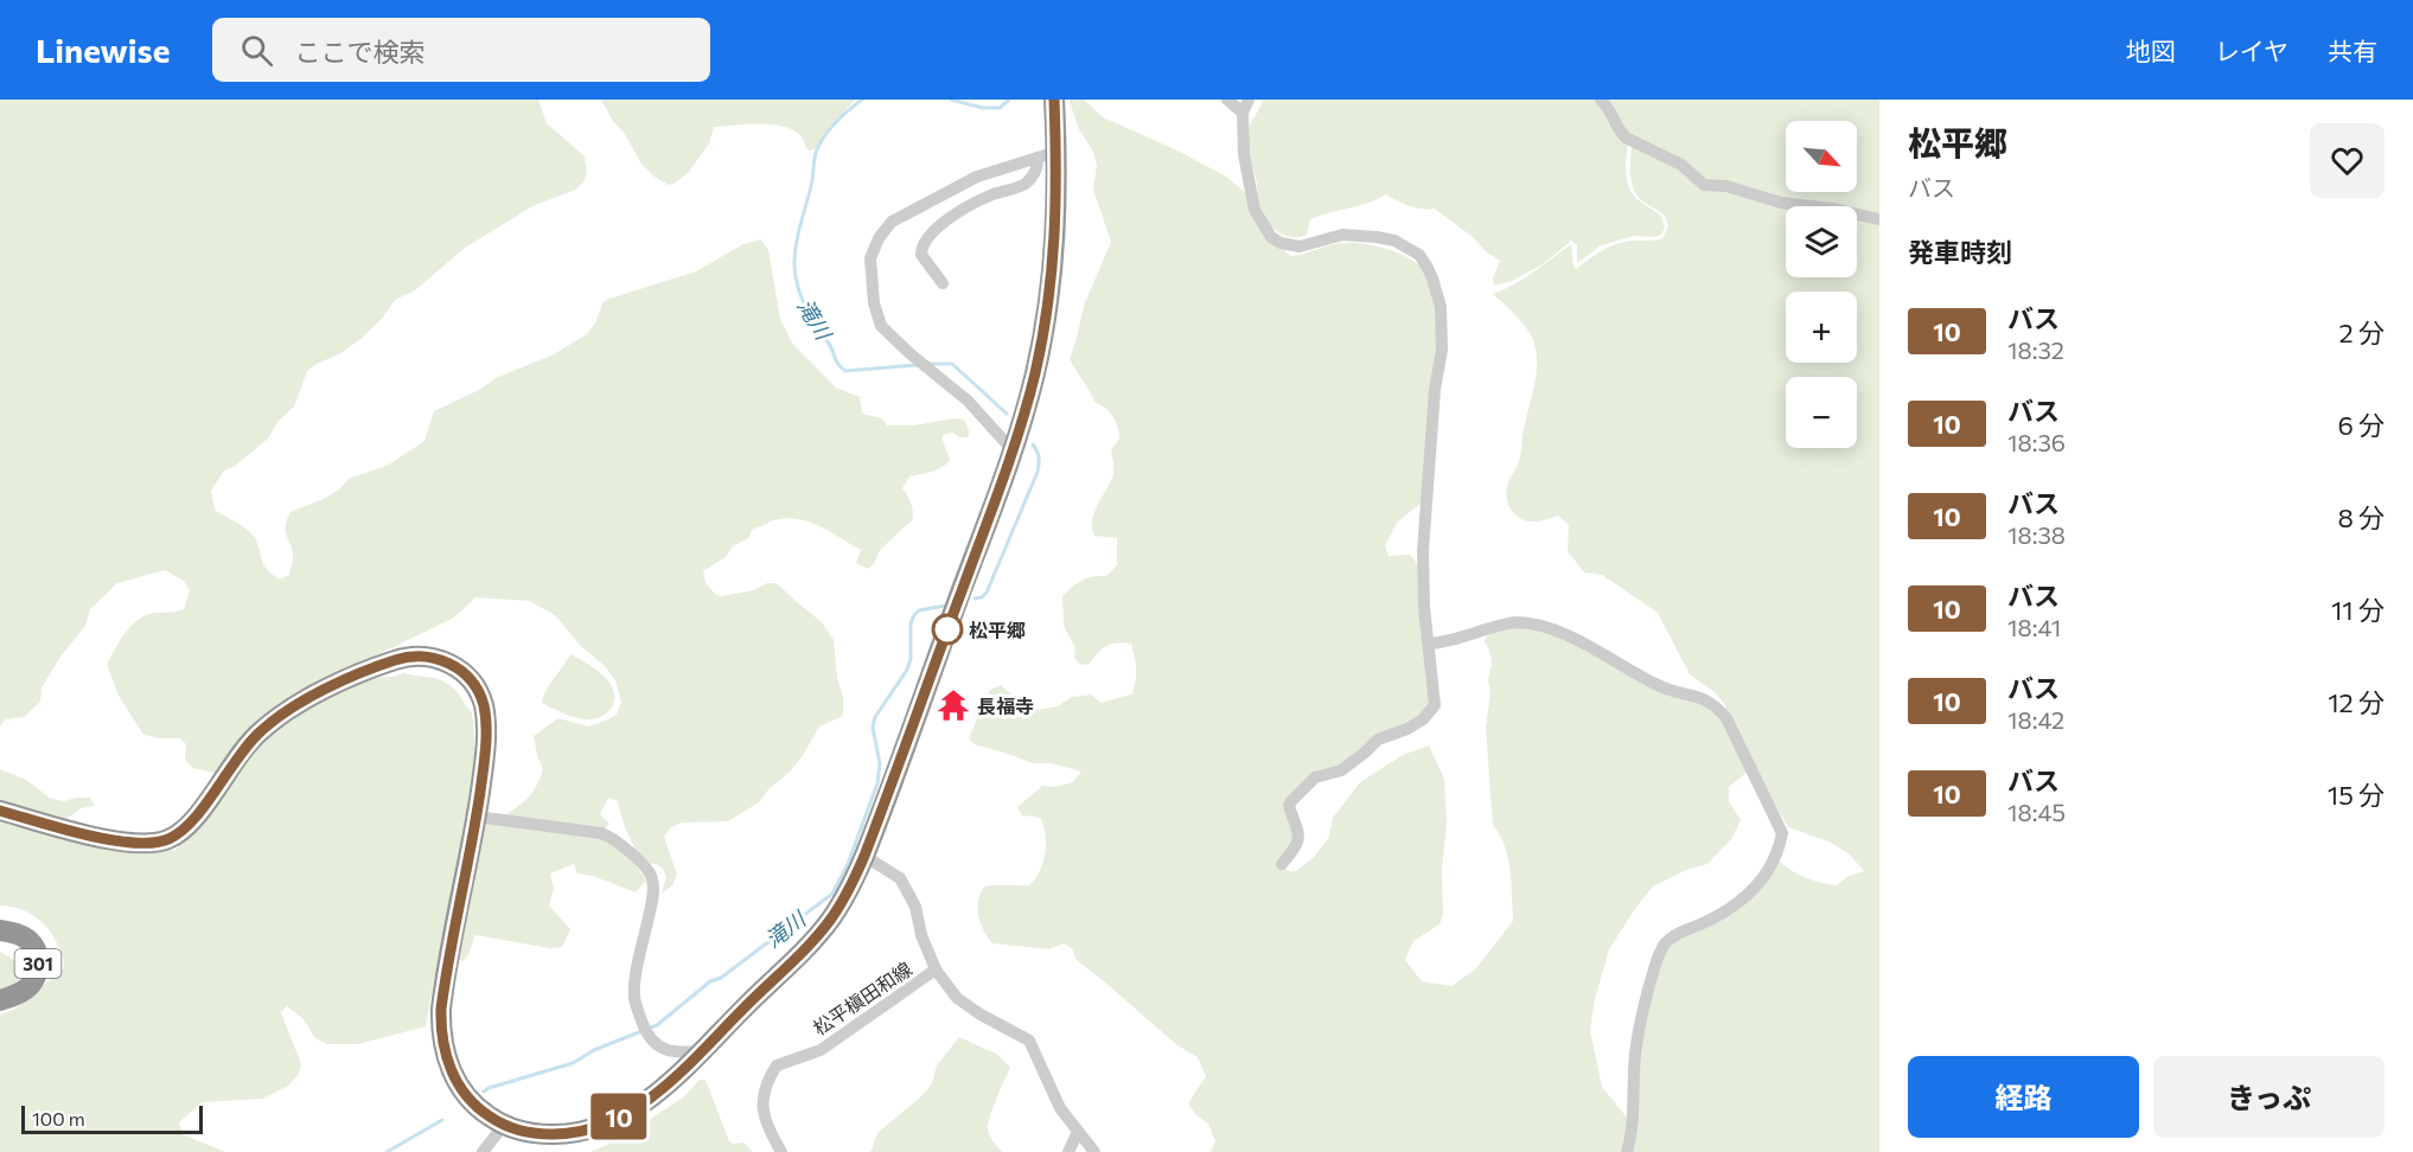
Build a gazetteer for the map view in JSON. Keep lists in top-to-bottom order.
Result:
{
  "streets": {
    "highway": ["301"],
    "street": ["松平槇田和線"]
  },
  "water": ["滝川"],
  "places": {
    "other": ["松平郷"],
    "temple": ["長福寺"]
  },
  "lines": ["bus line 10"],
  "scale_bar": "100 m",
  "north": "bottom right",
  "page": {
    "header": "Linewise",
    "search": "ここで検索",
    "nav": ["地図", "レイヤ", "共有"],
    "on_map": "10",
    "heading": [
      ["松平郷", "バス"],
      "発車時刻"
    ],
    "map_buttons": ["+", "−"],
    "list": [
      {
        "mark": "10",
        "name": "バス",
        "note": "18:32",
        "value": "2 分"
      },
      {
        "mark": "10",
        "name": "バス",
        "note": "18:36",
        "value": "6 分"
      },
      {
        "mark": "10",
        "name": "バス",
        "note": "18:38",
        "value": "8 分"
      },
      {
        "mark": "10",
        "name": "バス",
        "note": "18:41",
        "value": "11 分"
      },
      {
        "mark": "10",
        "name": "バス",
        "note": "18:42",
        "value": "12 分"
      },
      {
        "mark": "10",
        "name": "バス",
        "note": "18:45",
        "value": "15 分"
      }
    ],
    "buttons": ["経路", "きっぷ"],
    "scale": "100 m"
  }
}
